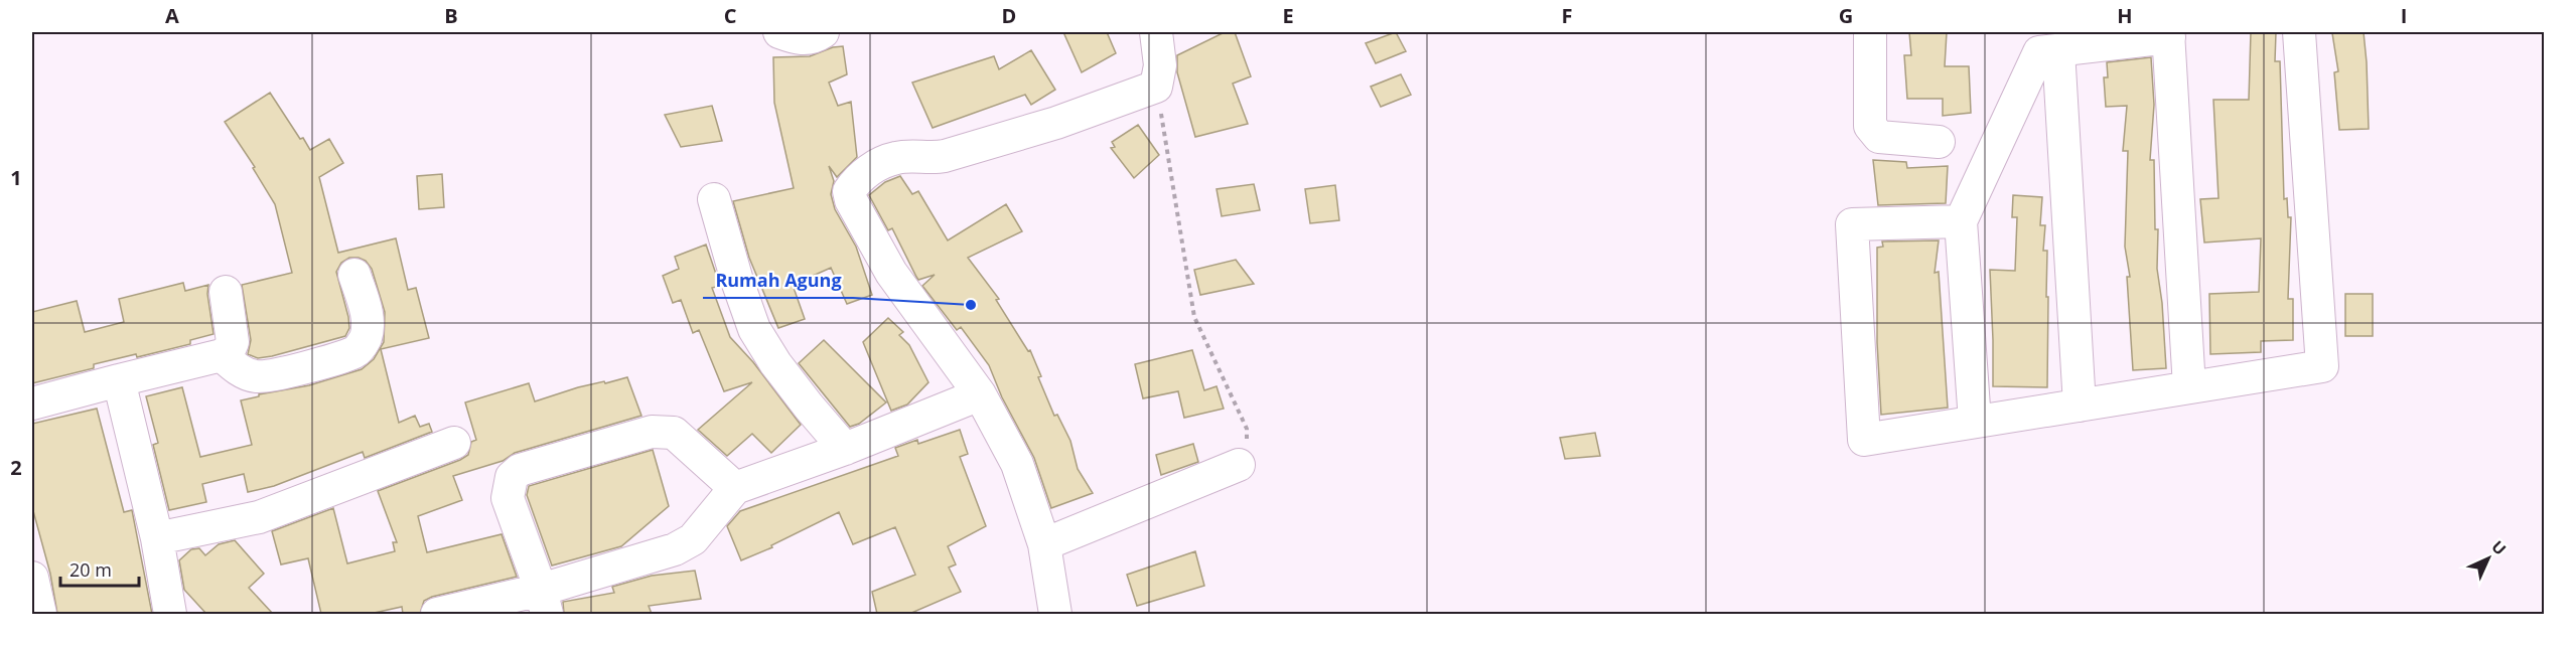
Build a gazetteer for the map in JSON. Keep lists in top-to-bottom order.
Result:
{
  "places": ["Rumah Agung"],
  "scale_bar": "20 m",
  "north": "top right",
  "grid": {
    "columns": [
      "A",
      "B",
      "C",
      "D",
      "E",
      "F",
      "G",
      "H",
      "I"
    ],
    "rows": ["1", "2"]
  }
}
